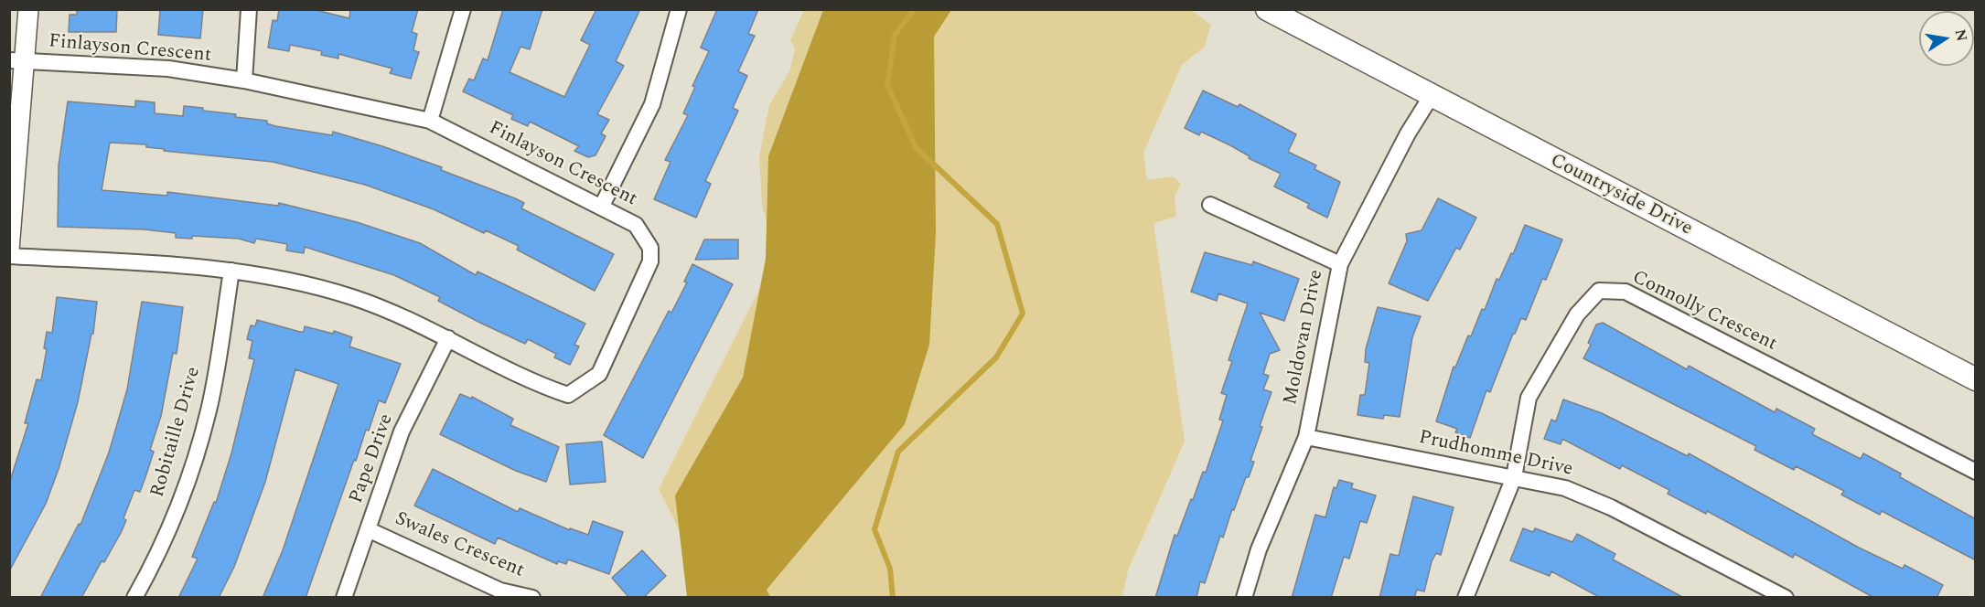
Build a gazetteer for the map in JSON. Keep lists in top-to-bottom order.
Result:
{
  "streets": {
    "main road": ["Countryside Drive"],
    "street": [
      "Finlayson Crescent",
      "Connolly Crescent",
      "Moldovan Drive",
      "Robitaille Drive",
      "Prudhomme Drive",
      "Pape Drive",
      "Swales Crescent"
    ]
  },
  "crossings": [
    ["Finlayson Crescent", "Robitaille Drive"],
    ["Finlayson Crescent", "Pape Drive"],
    ["Countryside Drive", "Moldovan Drive"],
    ["Connolly Crescent", "Prudhomme Drive"],
    ["Moldovan Drive", "Prudhomme Drive"],
    ["Pape Drive", "Swales Crescent"]
  ],
  "north": "right"
}
